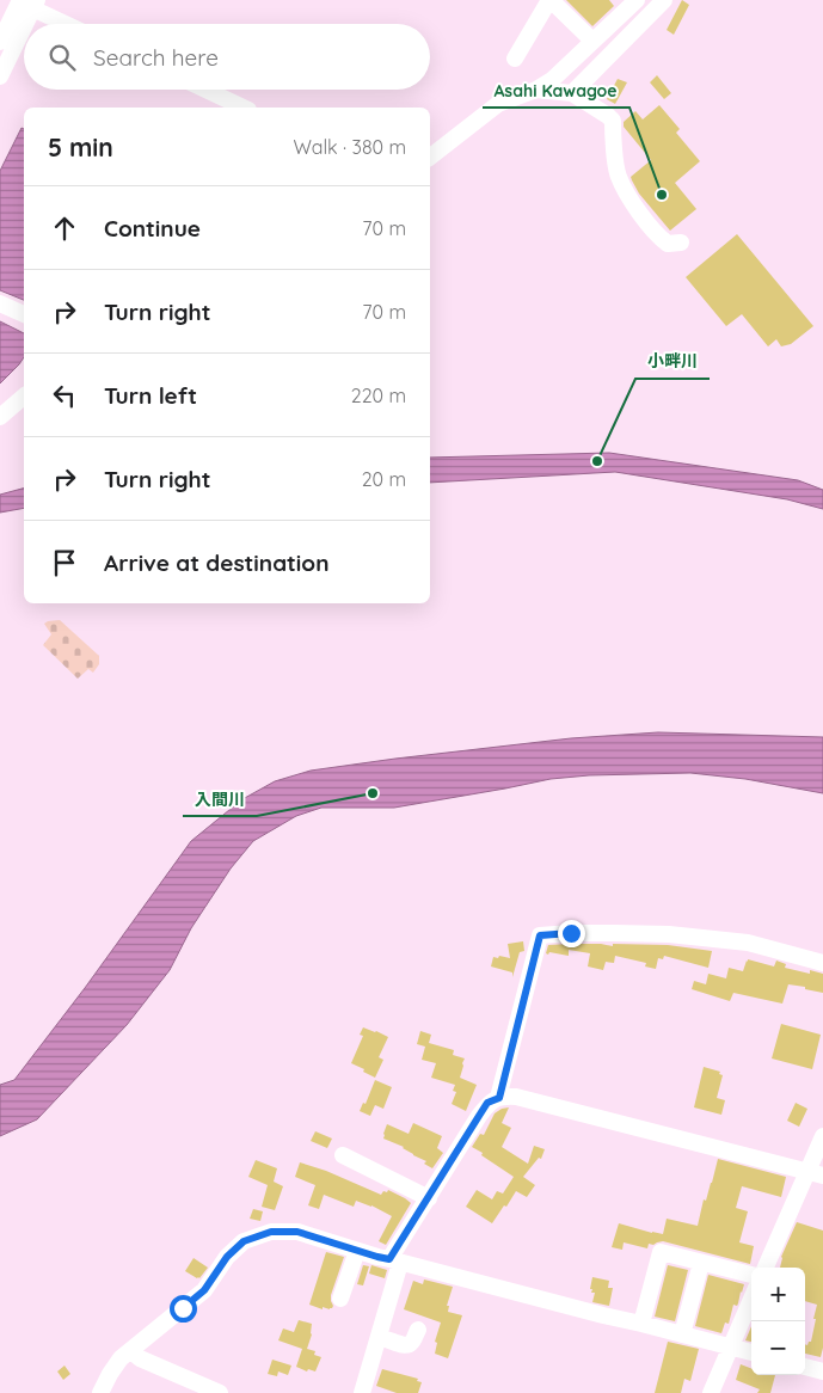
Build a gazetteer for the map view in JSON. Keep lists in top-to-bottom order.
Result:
{
  "places": ["Asahi Kawagoe", "小畔川", "入間川"],
  "page": {
    "search": "Search here",
    "heading": ["5 min", "Walk · 380 m"],
    "list": [
      ["Continue", "70 m"],
      ["Turn right", "70 m"],
      ["Turn left", "220 m"],
      ["Turn right", "20 m"],
      "Arrive at destination"
    ],
    "map_buttons": ["+", "−"]
  }
}
